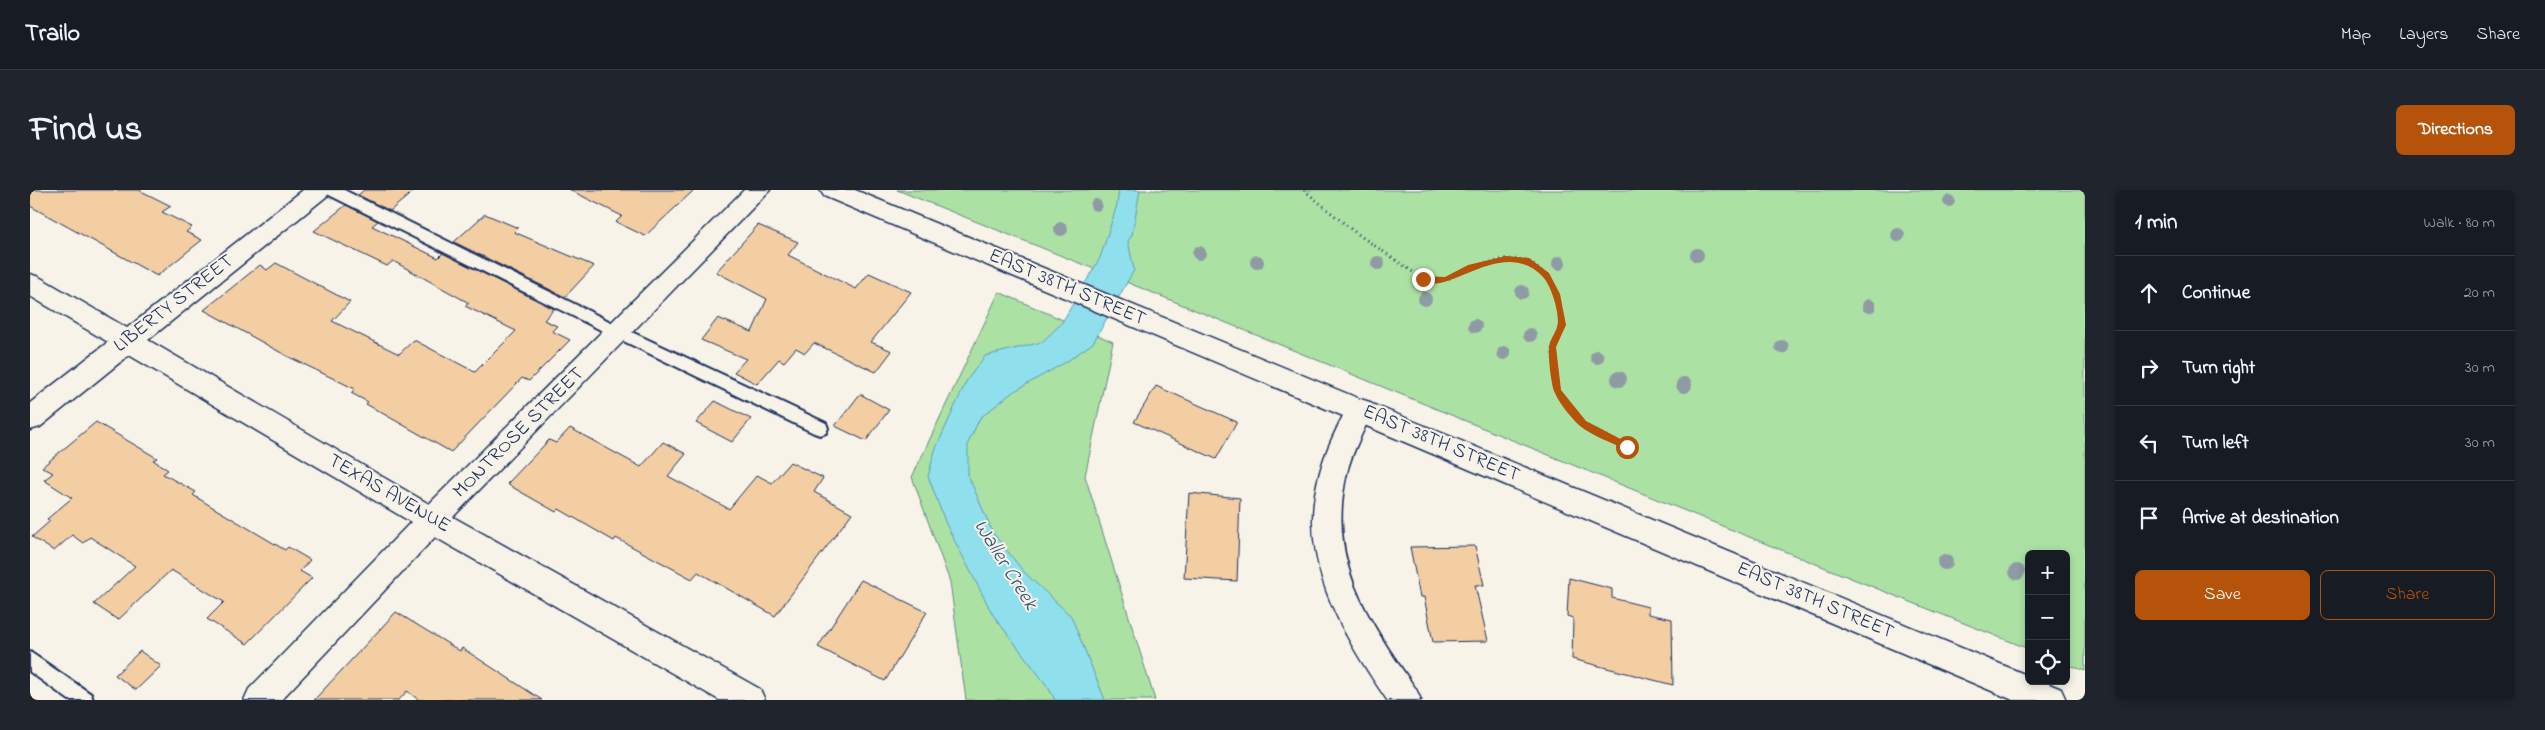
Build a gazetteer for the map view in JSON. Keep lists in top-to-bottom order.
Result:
{
  "streets": {
    "street": [
      "EAST 38TH STREET",
      "LIBERTY STREET",
      "MONTROSE STREET",
      "TEXAS AVENUE"
    ]
  },
  "crossings": [
    ["LIBERTY STREET", "TEXAS AVENUE"],
    ["MONTROSE STREET", "TEXAS AVENUE"]
  ],
  "water": ["Waller Creek"],
  "page": {
    "header": "Trailo",
    "nav": ["Map", "Layers", "Share"],
    "title": "Find us",
    "buttons": [
      "Directions",
      ["Save", "Share"]
    ],
    "heading": ["1 min", "Walk · 80 m"],
    "list": [
      ["Continue", "20 m"],
      ["Turn right", "30 m"],
      ["Turn left", "30 m"],
      "Arrive at destination"
    ],
    "map_buttons": ["+", "−"]
  }
}
